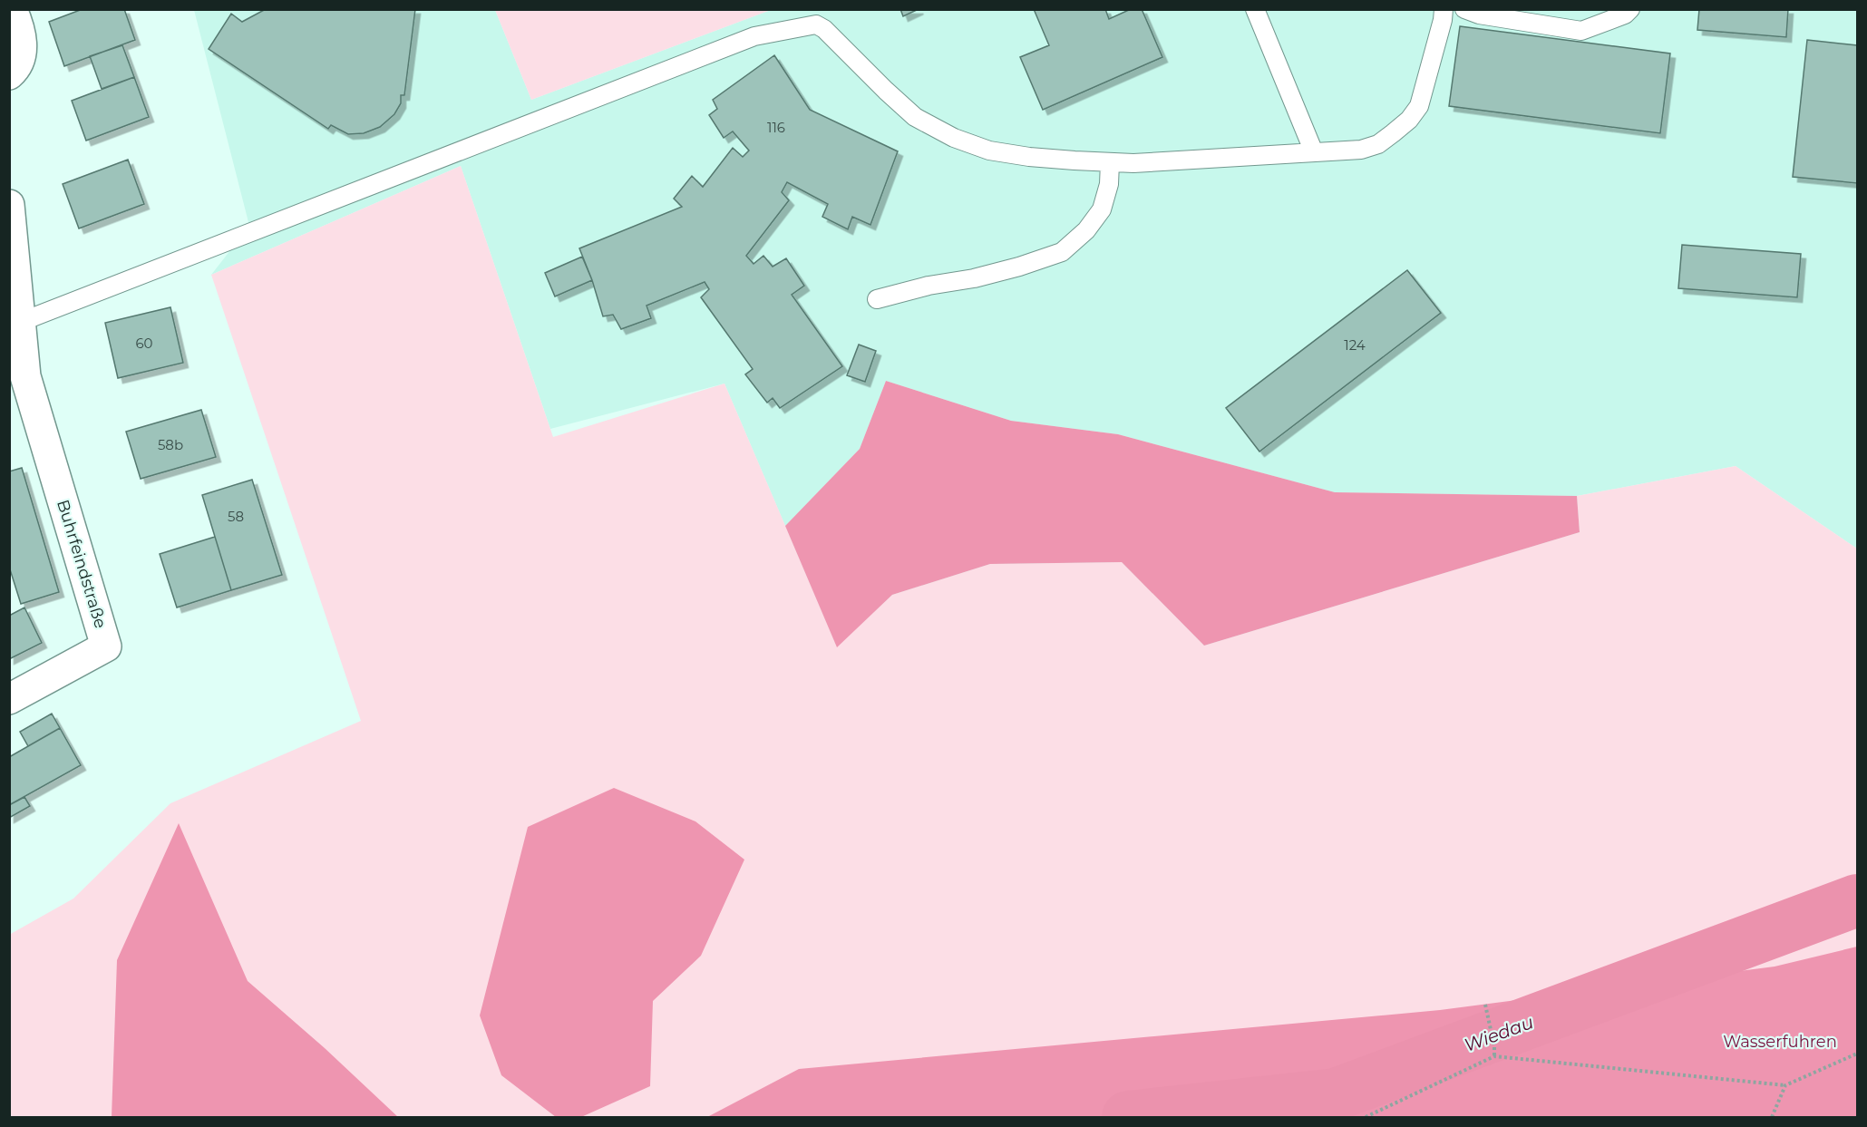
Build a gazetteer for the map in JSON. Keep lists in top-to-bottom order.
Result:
{
  "streets": {
    "street": ["Buhrfeindstraße"]
  },
  "water": ["Wiedau"],
  "parks": ["Wasserfuhren"],
  "house_numbers": [
    "116",
    "60",
    "124",
    "58b",
    "58"
  ]
}
